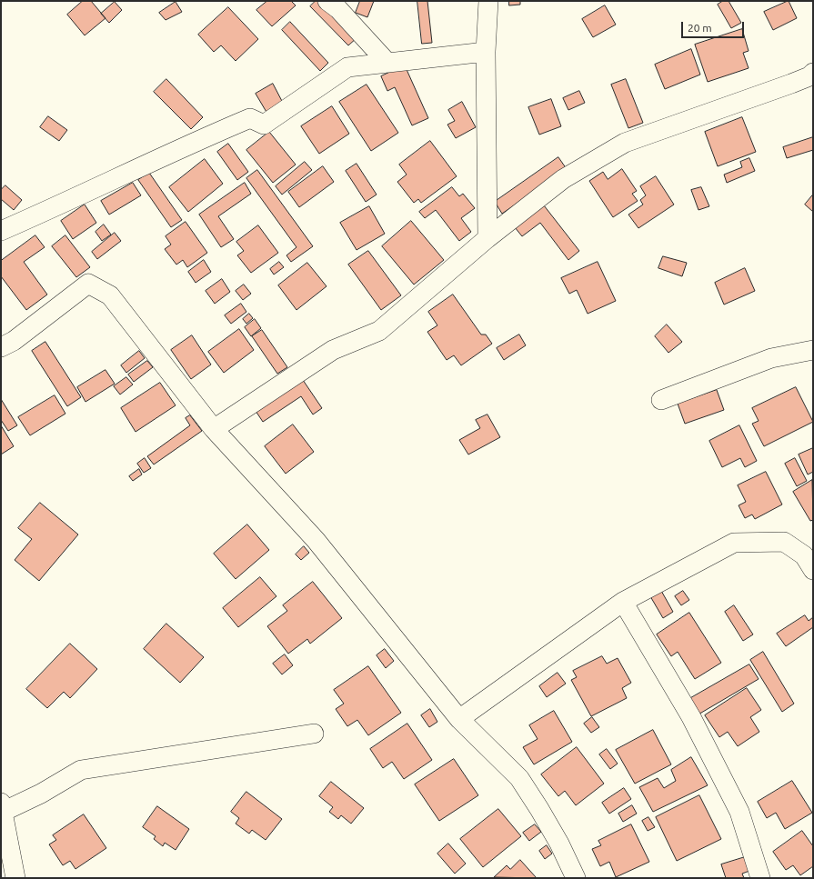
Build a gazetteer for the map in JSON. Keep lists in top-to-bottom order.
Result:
{
  "scale_bar": "20 m"
}
